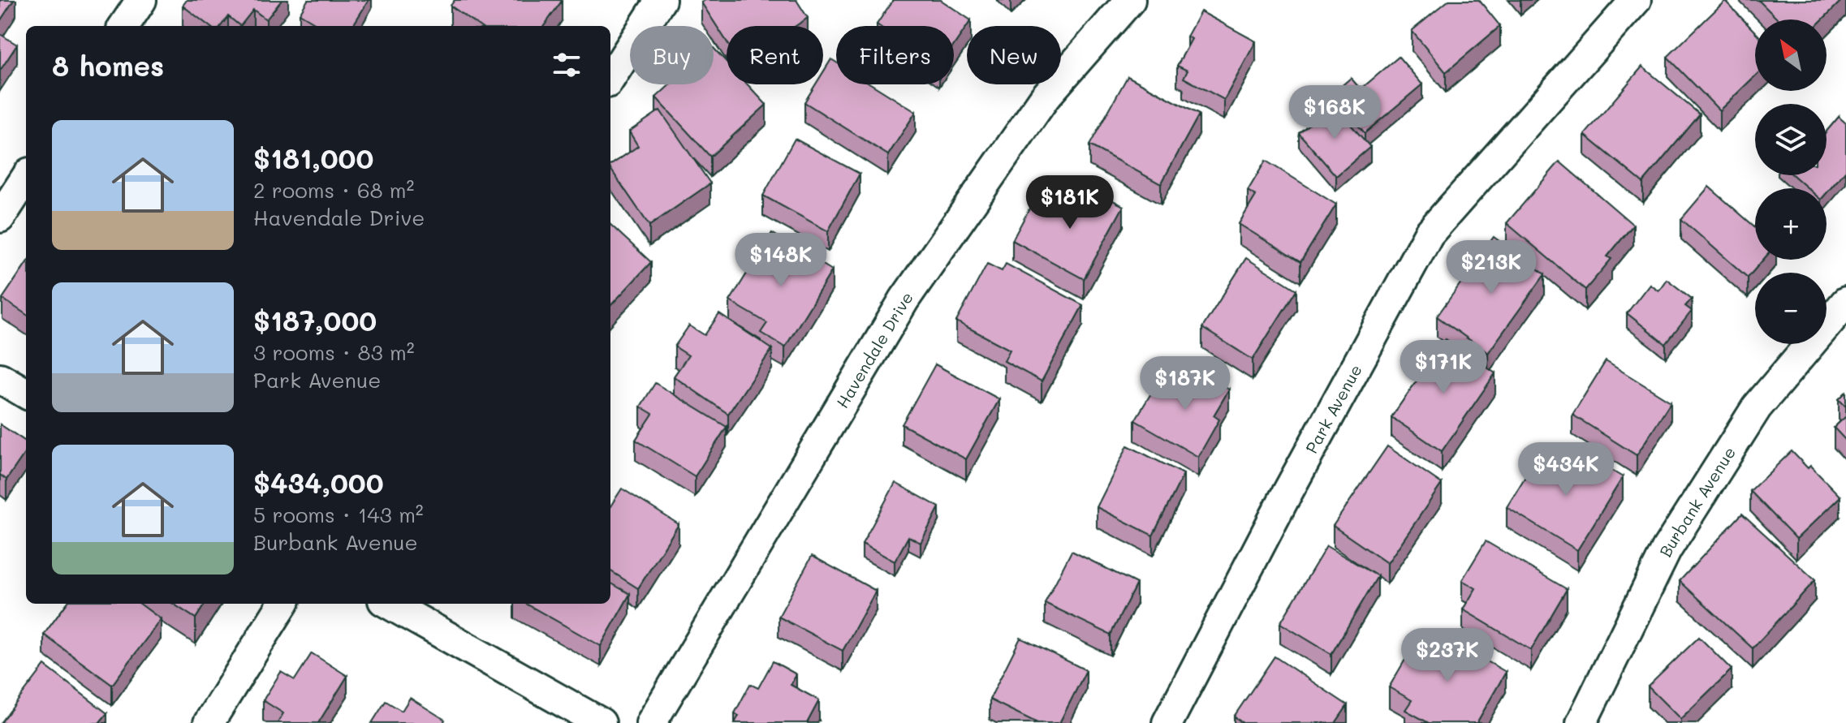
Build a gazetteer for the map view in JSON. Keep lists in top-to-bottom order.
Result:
{
  "streets": {
    "street": ["Havendale Drive", "Park Avenue", "Burbank Avenue"]
  },
  "north": "top left",
  "page": {
    "map_buttons": ["+", "−"],
    "chip": [
      "Buy",
      "Rent",
      "Filters",
      "New"
    ],
    "heading": "8 homes",
    "price": [
      "$168K",
      "$181K",
      "$148K",
      "$213K",
      "$171K",
      "$187K",
      "$434K",
      "$237K"
    ],
    "list": [
      {
        "name": "$181,000",
        "note": "2 rooms · 68 m² · Havendale Drive"
      },
      {
        "name": "$187,000",
        "note": "3 rooms · 83 m² · Park Avenue"
      },
      {
        "name": "$434,000",
        "note": "5 rooms · 143 m² · Burbank Avenue"
      }
    ]
  }
}
